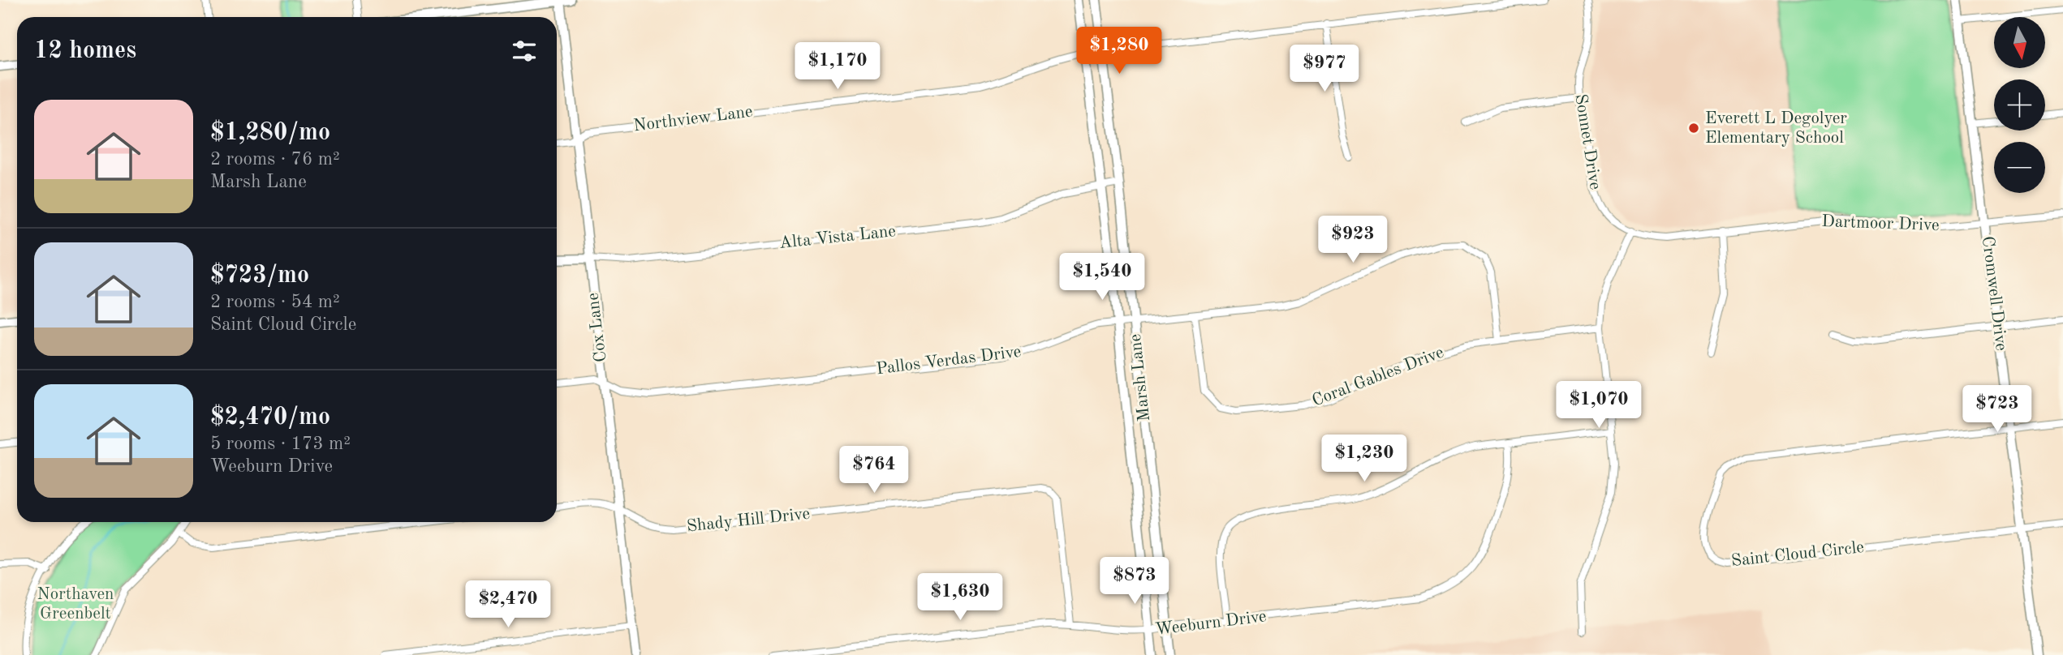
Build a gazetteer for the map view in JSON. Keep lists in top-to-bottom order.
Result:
{
  "streets": {
    "street": [
      "Northview Lane",
      "Sonnet Drive",
      "Dartmoor Drive",
      "Alta Vista Lane",
      "Cromwell Drive",
      "Cox Lane",
      "Pallos Verdas Drive",
      "Coral Gables Drive",
      "Marsh Lane",
      "Shady Hill Drive",
      "Saint Cloud Circle",
      "Weeburn Drive"
    ]
  },
  "crossings": [
    ["Northview Lane", "Cox Lane"],
    ["Northview Lane", "Marsh Lane"],
    ["Sonnet Drive", "Dartmoor Drive"],
    ["Dartmoor Drive", "Cromwell Drive"],
    ["Alta Vista Lane", "Cox Lane"],
    ["Alta Vista Lane", "Marsh Lane"],
    ["Cromwell Drive", "Saint Cloud Circle"],
    ["Cox Lane", "Pallos Verdas Drive"],
    ["Cox Lane", "Shady Hill Drive"],
    ["Pallos Verdas Drive", "Coral Gables Drive"],
    ["Pallos Verdas Drive", "Marsh Lane"],
    ["Marsh Lane", "Weeburn Drive"],
    ["Shady Hill Drive", "Weeburn Drive"]
  ],
  "parks": ["Northaven Greenbelt"],
  "places": ["Everett L Degolyer Elementary School"],
  "north": "bottom",
  "page": {
    "map_buttons": ["+", "−"],
    "heading": "12 homes",
    "price": [
      "$1,280",
      "$1,170",
      "$977",
      "$923",
      "$1,540",
      "$1,070",
      "$723",
      "$1,230",
      "$764",
      "$873",
      "$1,630",
      "$2,470"
    ],
    "list": [
      {
        "name": "$1,280/mo",
        "note": "2 rooms · 76 m² · Marsh Lane"
      },
      {
        "name": "$723/mo",
        "note": "2 rooms · 54 m² · Saint Cloud Circle"
      },
      {
        "name": "$2,470/mo",
        "note": "5 rooms · 173 m² · Weeburn Drive"
      }
    ]
  }
}
